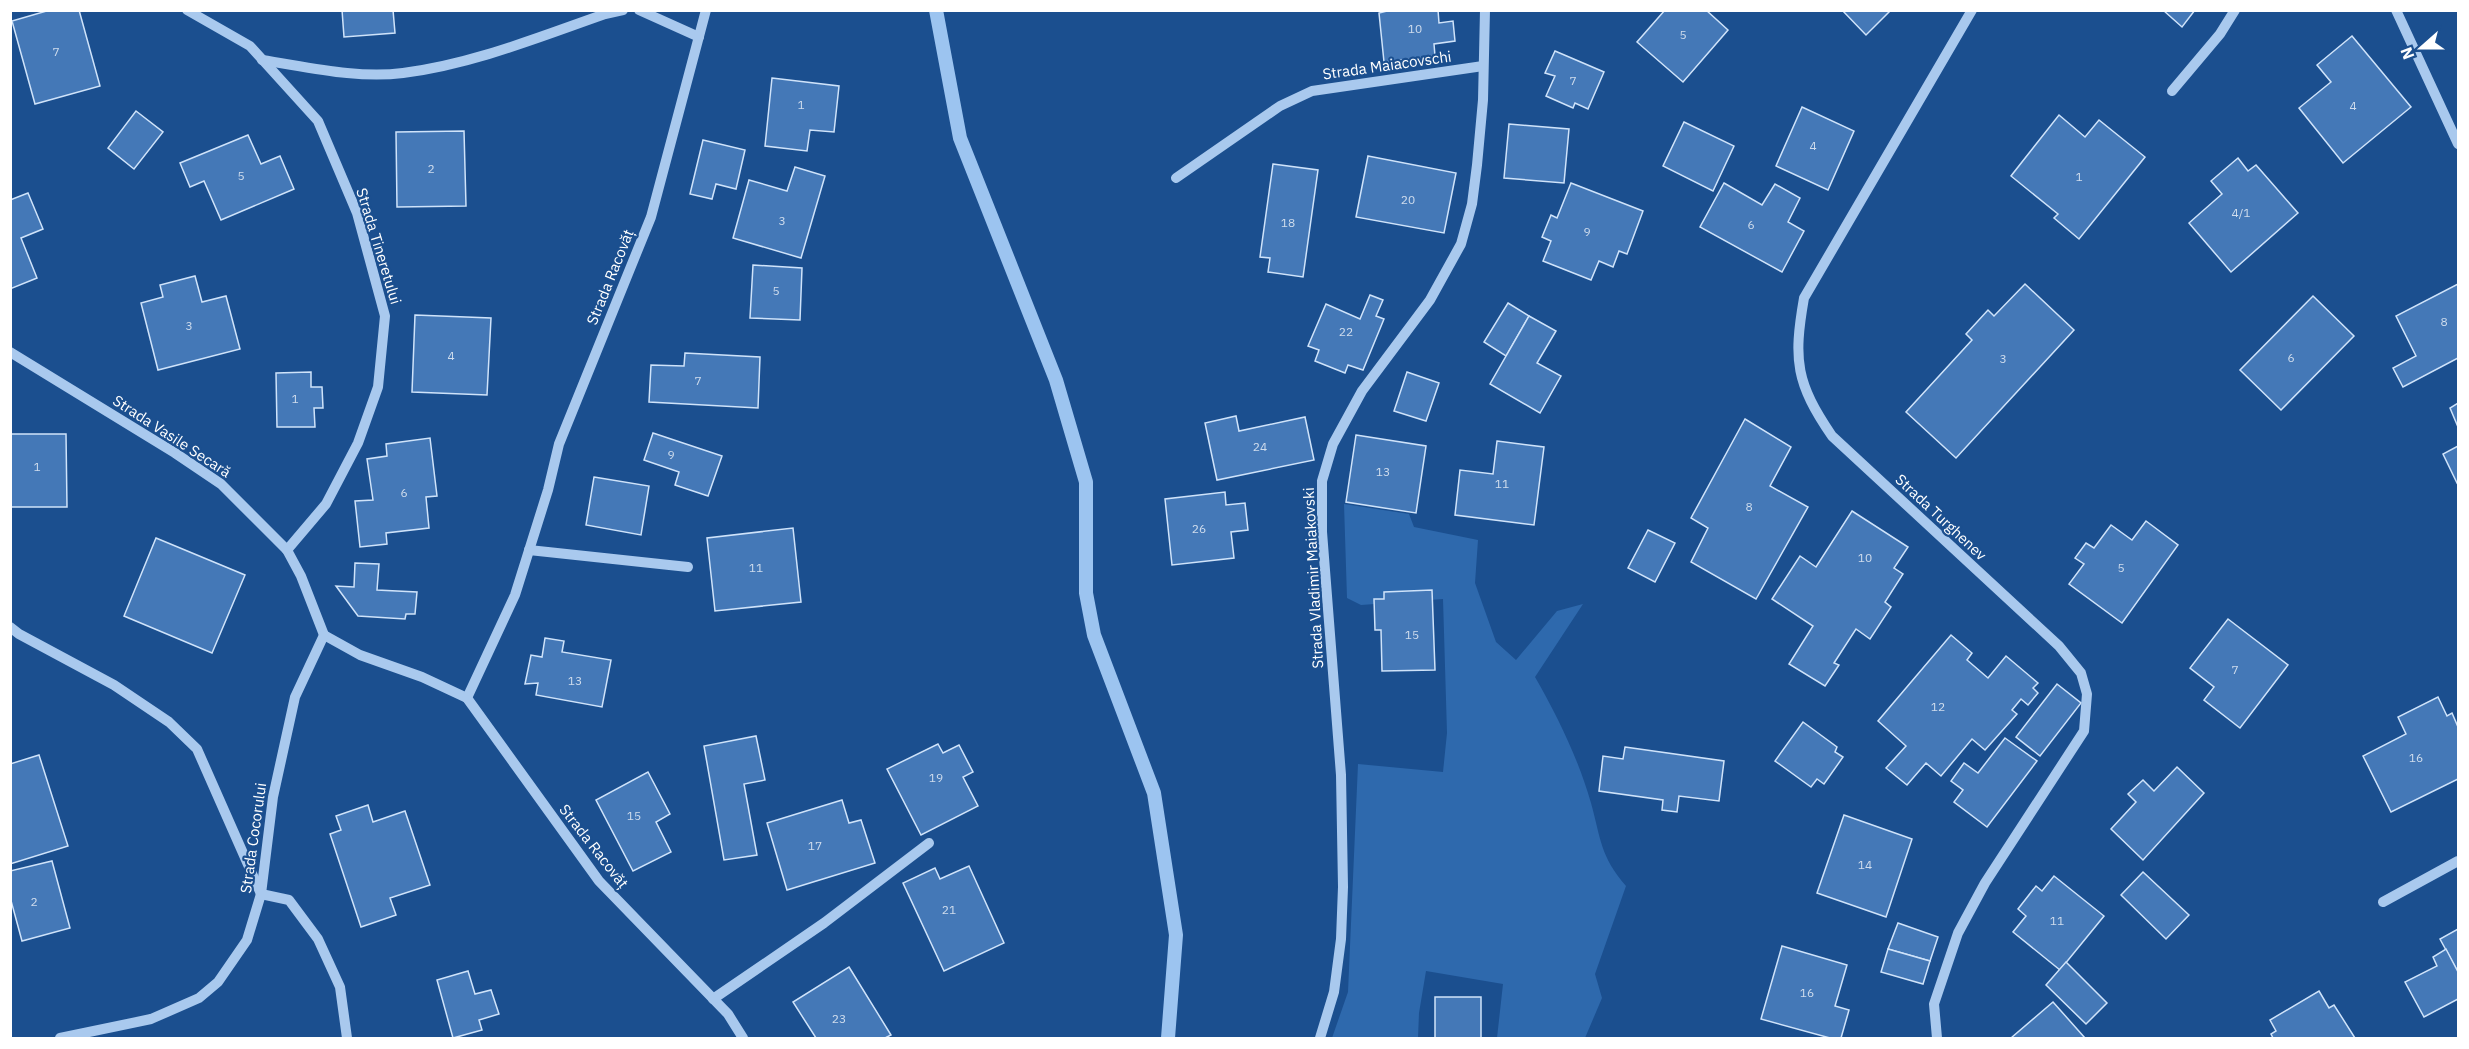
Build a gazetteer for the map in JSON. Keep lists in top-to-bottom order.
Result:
{
  "streets": {
    "street": [
      "Strada Maiacovschi",
      "Strada Tineretului",
      "Strada Racovăț",
      "Strada Vasile Secară",
      "Strada Turghenev",
      "Strada Vladimir Maiakovski",
      "Strada Cocorului"
    ]
  },
  "crossings": [
    ["Strada Maiacovschi", "Strada Vladimir Maiakovski"],
    ["Strada Tineretului", "Strada Vasile Secară"],
    ["Strada Racovăț", "Strada Vasile Secară"],
    ["Strada Racovăț", "Strada Cocorului"],
    ["Strada Vasile Secară", "Strada Cocorului"]
  ],
  "house_numbers": [
    "10",
    "5",
    "7",
    "7",
    "1",
    "4",
    "4",
    "2",
    "5",
    "1",
    "20",
    "4/1",
    "3",
    "18",
    "6",
    "9",
    "5",
    "8",
    "3",
    "22",
    "4",
    "6",
    "3",
    "7",
    "1",
    "24",
    "9",
    "1",
    "13",
    "11",
    "6",
    "8",
    "26",
    "10",
    "11",
    "5",
    "15",
    "7",
    "13",
    "12",
    "16",
    "19",
    "15",
    "17",
    "14",
    "2",
    "21",
    "11",
    "16",
    "23"
  ],
  "north": "left"
}
